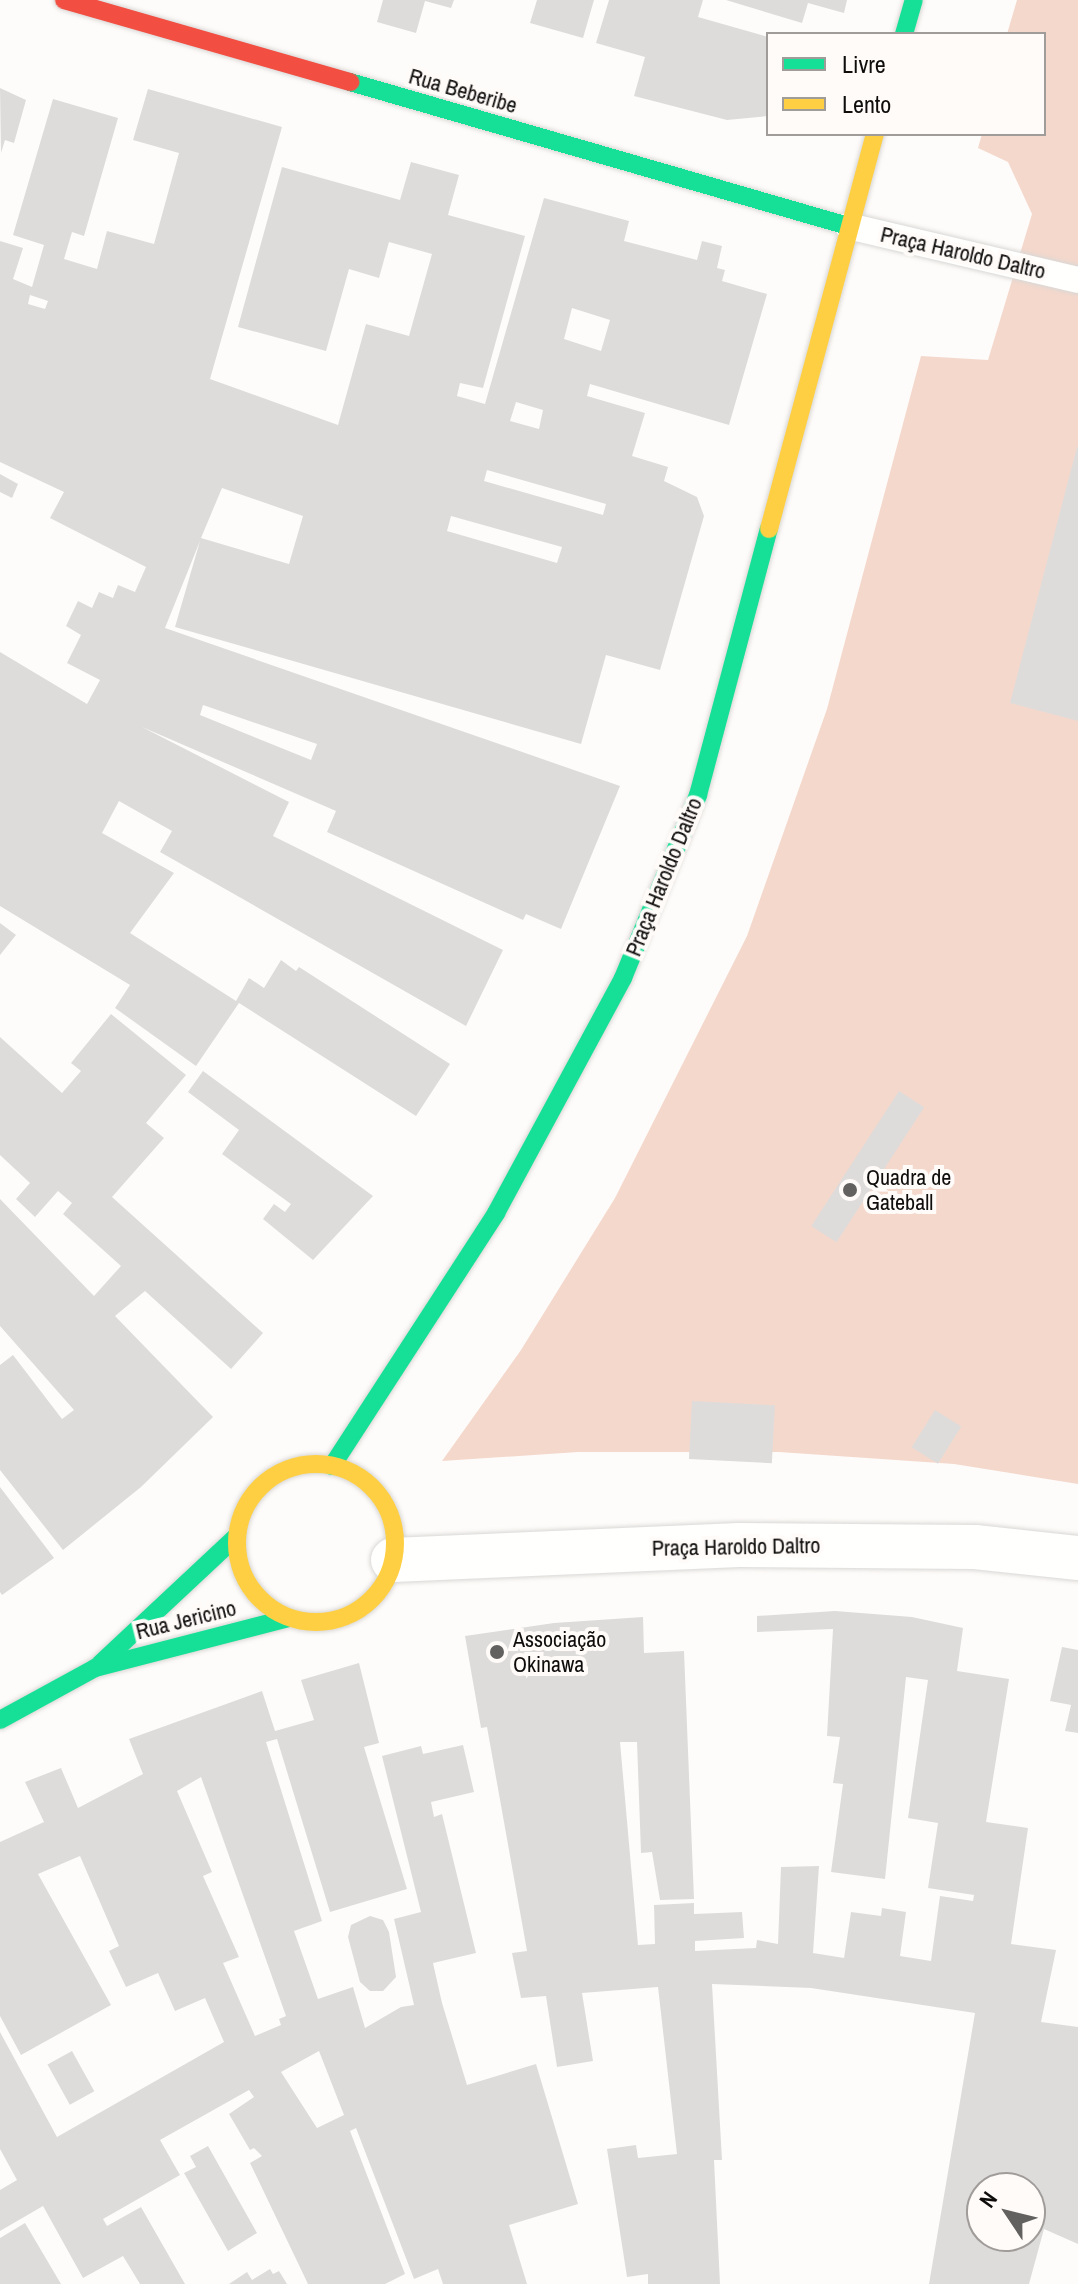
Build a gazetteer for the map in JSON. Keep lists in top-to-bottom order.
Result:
{
  "streets": {
    "street": ["Rua Beberibe", "Praça Haroldo Daltro", "Rua Jericino"]
  },
  "crossings": [
    ["Rua Beberibe", "Praça Haroldo Daltro"],
    ["Praça Haroldo Daltro", "Rua Jericino"]
  ],
  "places": ["Quadra de Gateball", "Associação Okinawa"],
  "legend": ["Livre", "Lento"],
  "north": "top left"
}
